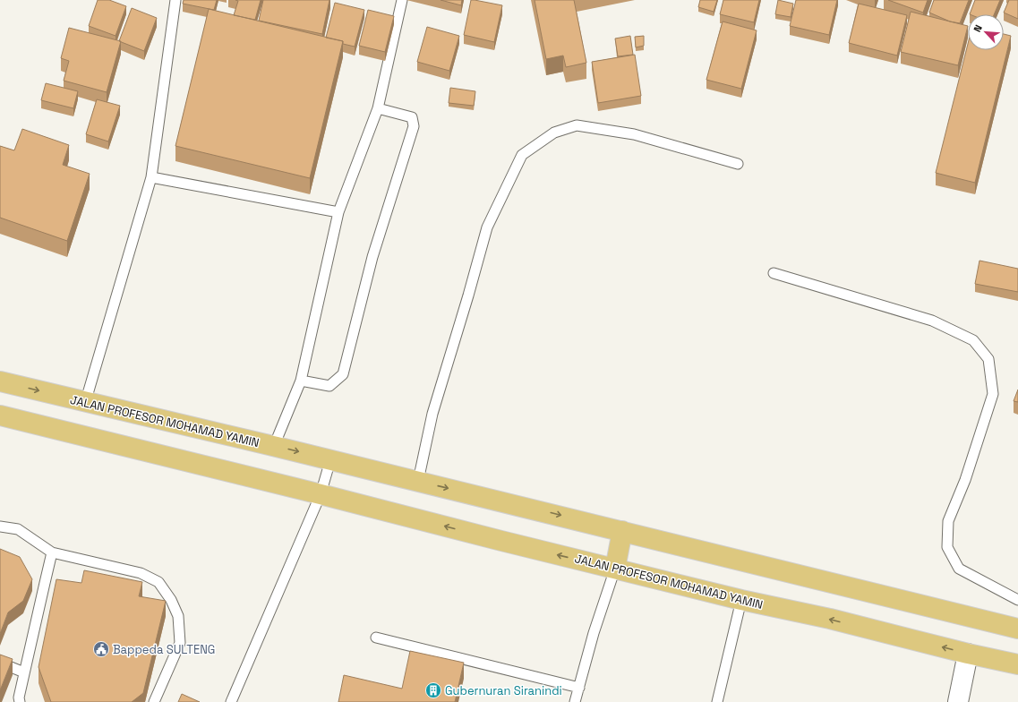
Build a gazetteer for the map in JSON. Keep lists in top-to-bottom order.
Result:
{
  "streets": {
    "main road": ["JALAN PROFESOR MOHAMAD YAMIN"]
  },
  "places": {
    "public building": ["Bappeda SULTENG"],
    "building": ["Gubernuran Siranindi"]
  },
  "north": "top left"
}
